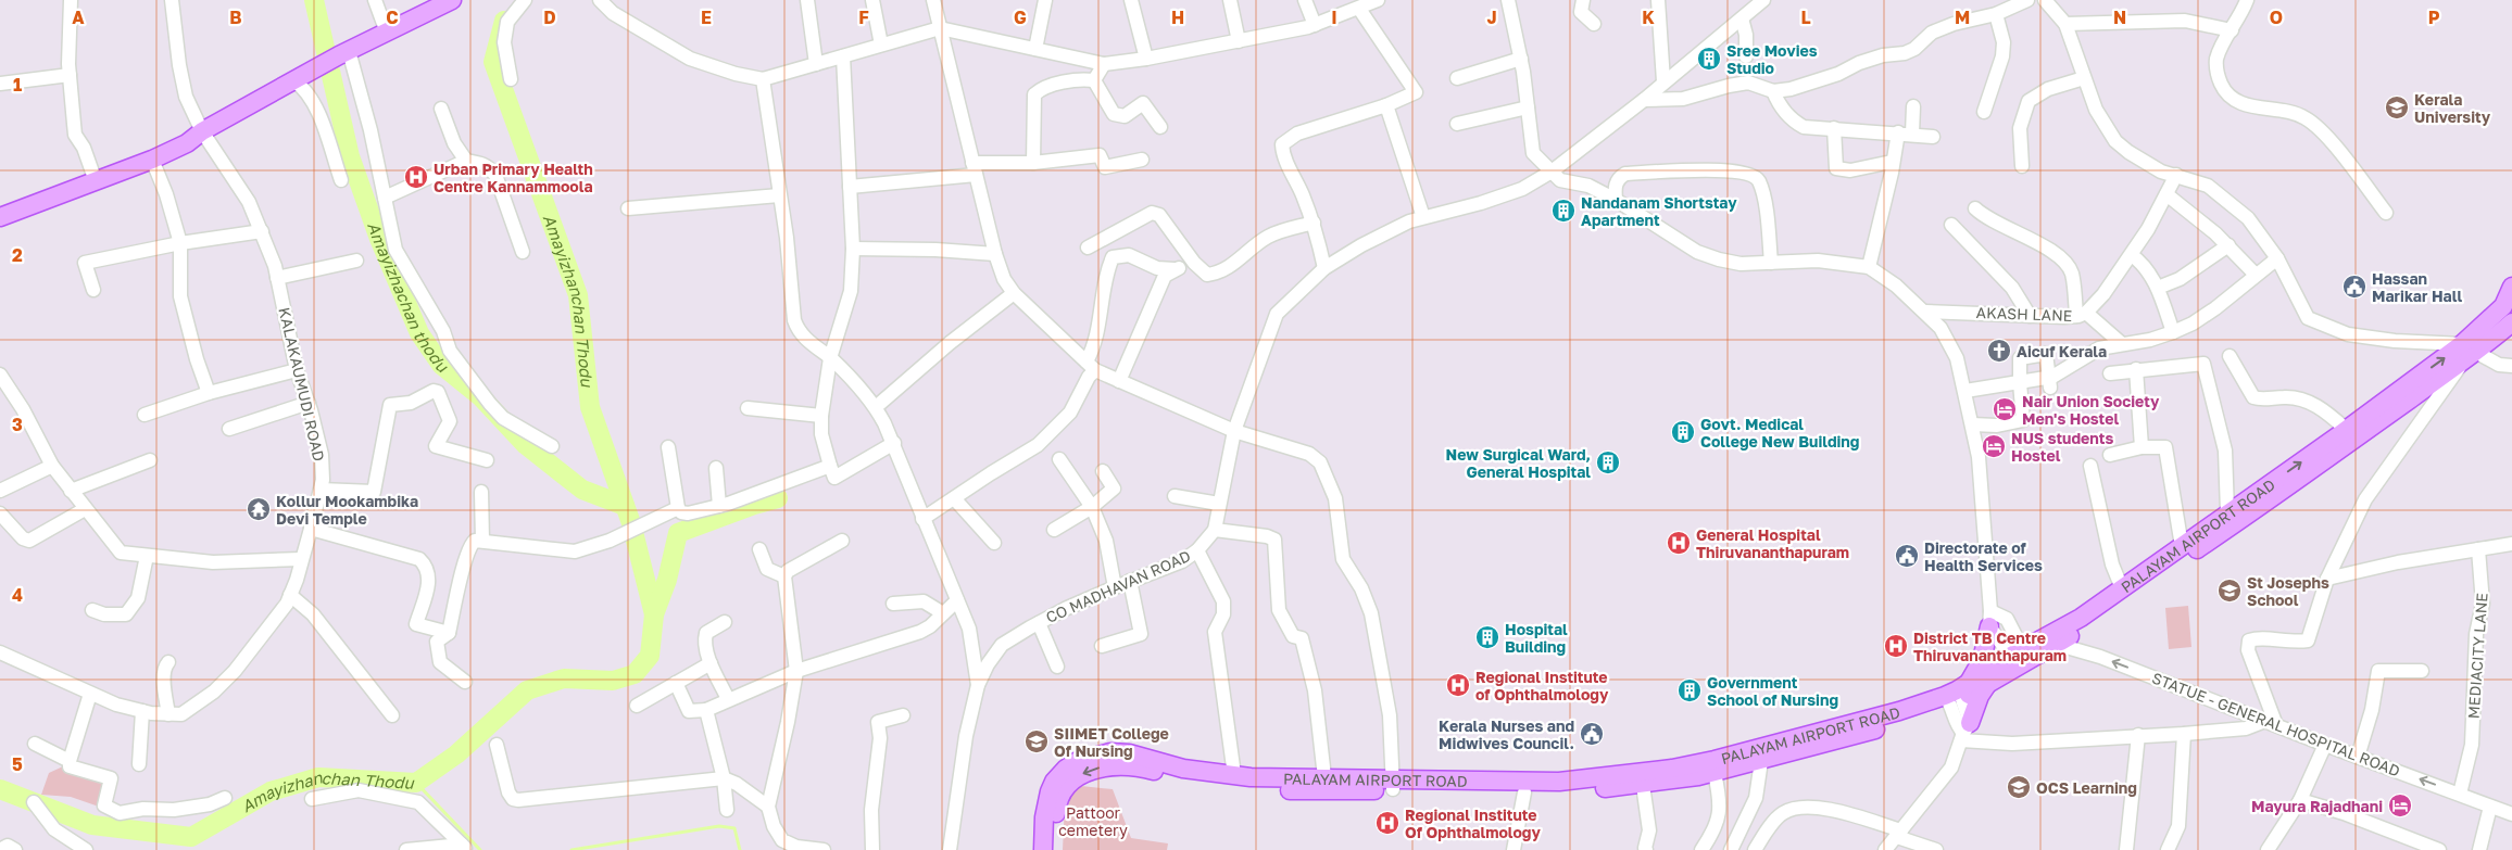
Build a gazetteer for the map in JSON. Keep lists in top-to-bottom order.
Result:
{
  "streets": {
    "main road": ["PALAYAM AIRPORT ROAD"],
    "street": [
      "AKASH LANE",
      "KALAKAUMUDI ROAD",
      "CO MADHAVAN ROAD",
      "MEDIACITY LANE",
      "STATUE - GENERAL HOSPITAL ROAD"
    ]
  },
  "crossings": [
    ["PALAYAM AIRPORT ROAD", "STATUE - GENERAL HOSPITAL ROAD"],
    ["MEDIACITY LANE", "STATUE - GENERAL HOSPITAL ROAD"]
  ],
  "water": ["Amayizhachan thodu", "Amayizhanchan Thodu"],
  "parks": ["Pattoor cemetery"],
  "places": {
    "building": [
      "Sree Movies Studio",
      "Nandanam Shortstay Apartment",
      "Govt. Medical College New Building",
      "New Surgical Ward, General Hospital",
      "Hospital Building",
      "Government School of Nursing"
    ],
    "school or university": [
      "Kerala University",
      "St Josephs School",
      "SIIMET College Of Nursing",
      "OCS Learning"
    ],
    "hospital": [
      "Urban Primary Health Centre Kannammoola",
      "General Hospital Thiruvananthapuram",
      "District TB Centre Thiruvananthapuram",
      "Regional Institute of Ophthalmology",
      "Regional Institute Of Ophthalmology"
    ],
    "public building": ["Hassan Marikar Hall", "Directorate of Health Services", "Kerala Nurses and Midwives Council."],
    "church": ["Aicuf Kerala"],
    "hotel": ["Nair Union Society Men's Hostel", "NUS students Hostel", "Mayura Rajadhani"],
    "temple": ["Kollur Mookambika Devi Temple"]
  },
  "grid": {
    "columns": [
      "A",
      "B",
      "C",
      "D",
      "E",
      "F",
      "G",
      "H",
      "I",
      "J",
      "K",
      "L",
      "M",
      "N",
      "O",
      "P"
    ],
    "rows": [
      "1",
      "2",
      "3",
      "4",
      "5"
    ]
  }
}
